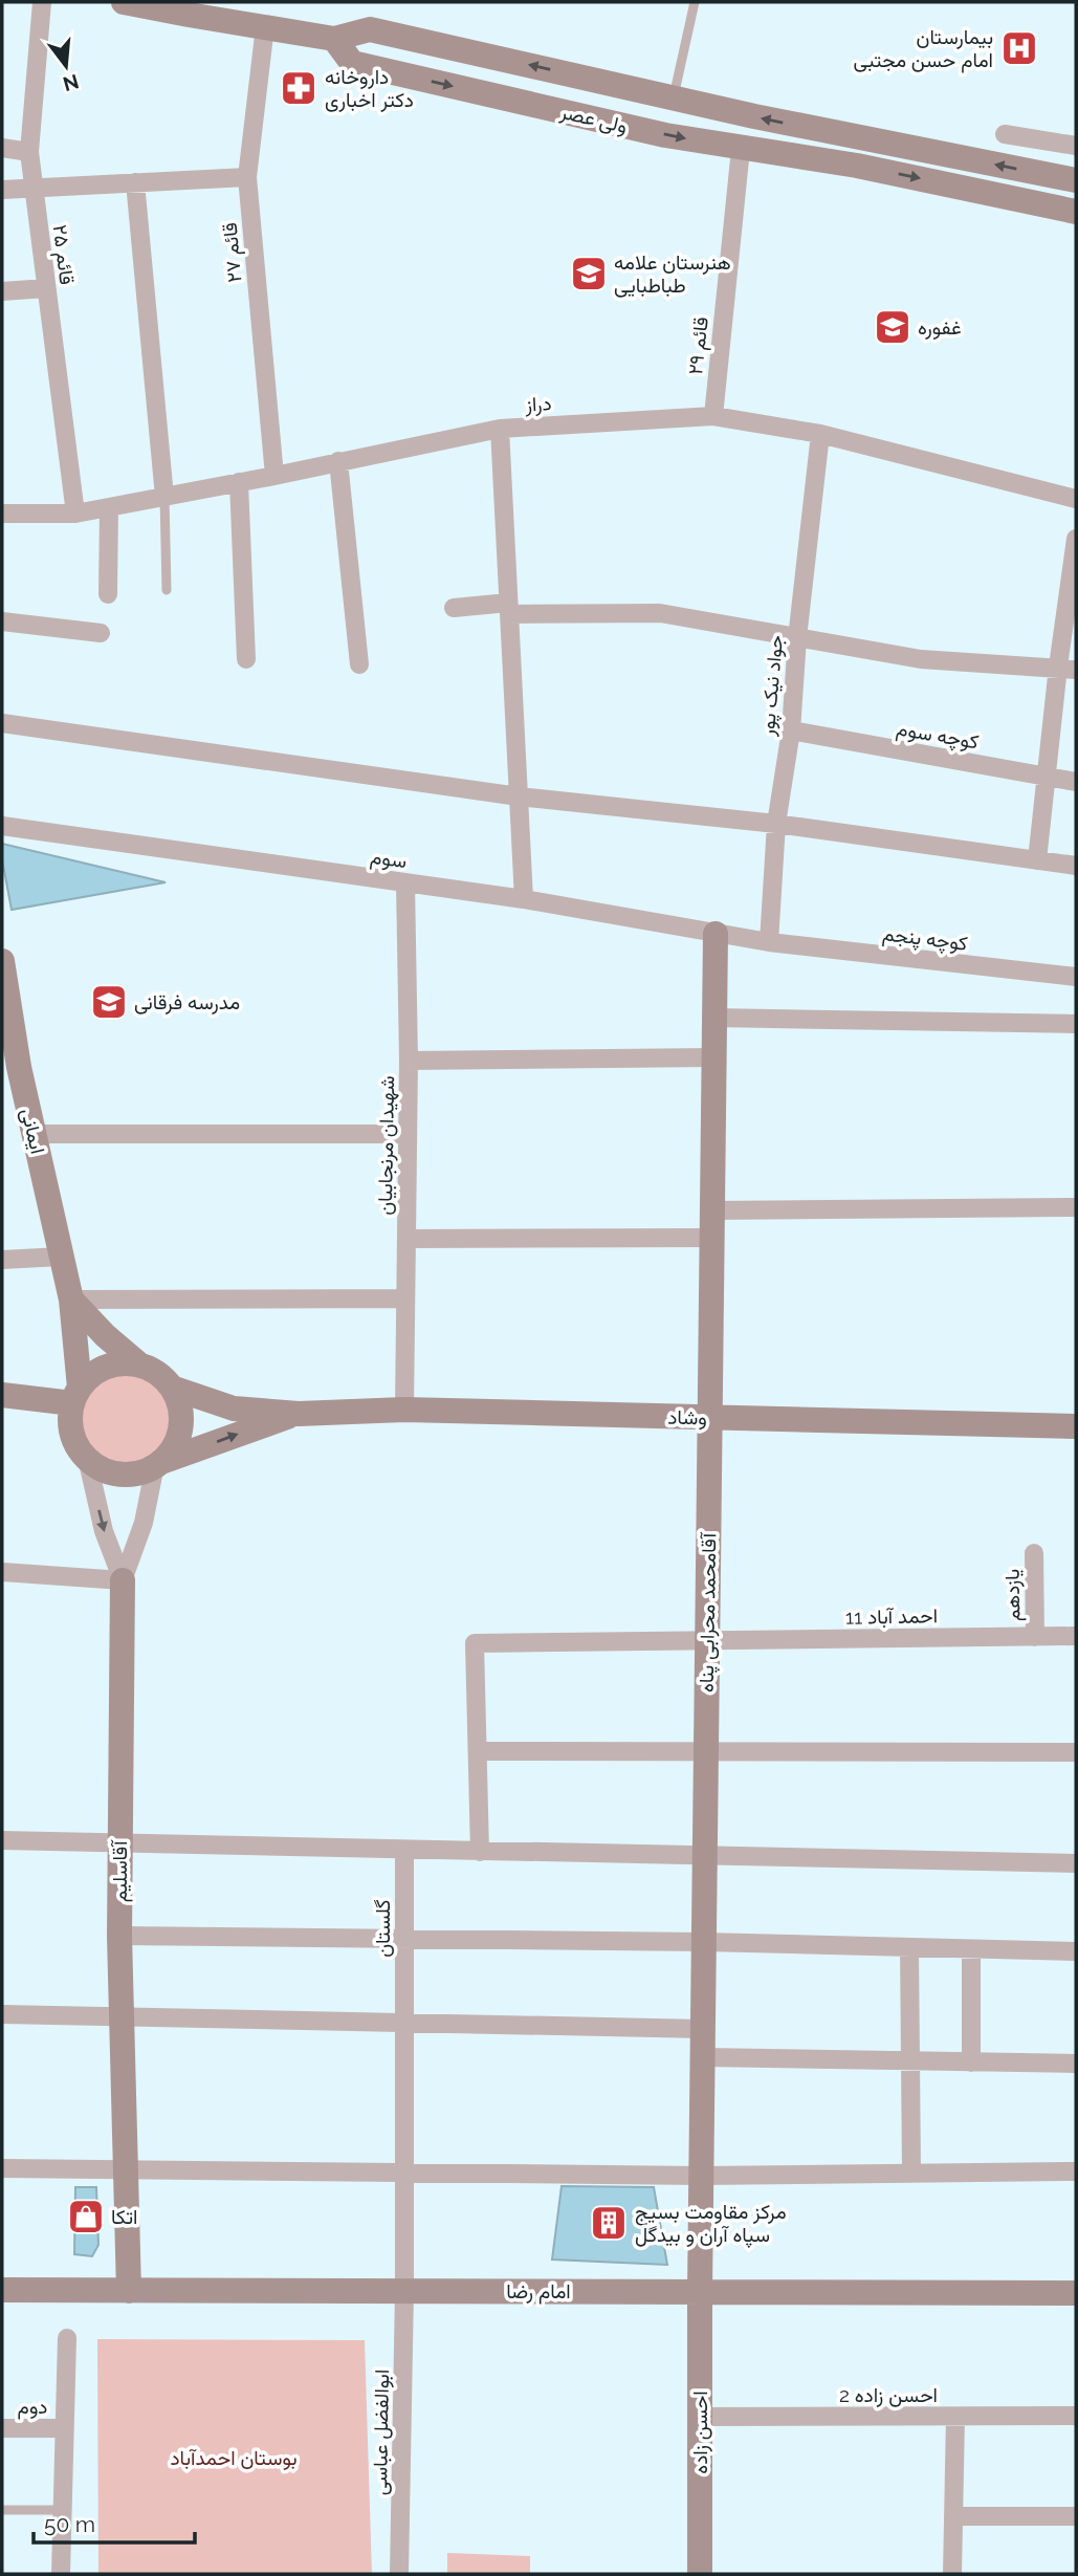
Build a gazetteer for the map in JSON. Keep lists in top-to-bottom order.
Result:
{
  "streets": {
    "street": [
      "ولی عصر",
      "قائم ۲۷",
      "قائم ۲۵",
      "قائم ۲۹",
      "دراز",
      "جواد نیک پور",
      "کوچه سوم",
      "سوم",
      "کوچه پنجم",
      "ایمانی",
      "شهیدان مرنجابیان",
      "وشاد",
      "یازدهم",
      "آقامحمد محرابی پناه",
      "احمد آباد 11",
      "آقاسلیم",
      "گلستان",
      "امام رضا",
      "احسن زاده 2",
      "دوم",
      "ابوالفضل عباسی",
      "احسن زاده"
    ]
  },
  "crossings": [
    ["ولی عصر", "قائم ۲۹"],
    ["قائم ۲۷", "دراز"],
    ["قائم ۲۵", "دراز"],
    ["قائم ۲۹", "دراز"],
    ["دراز", "جواد نیک پور"],
    ["جواد نیک پور", "کوچه سوم"],
    ["جواد نیک پور", "سوم"],
    ["جواد نیک پور", "کوچه پنجم"],
    ["سوم", "کوچه پنجم"],
    ["سوم", "شهیدان مرنجابیان"],
    ["سوم", "آقامحمد محرابی پناه"],
    ["ایمانی", "آقاسلیم"],
    ["شهیدان مرنجابیان", "وشاد"],
    ["وشاد", "آقامحمد محرابی پناه"],
    ["یازدهم", "احمد آباد 11"],
    ["آقامحمد محرابی پناه", "احمد آباد 11"],
    ["آقامحمد محرابی پناه", "امام رضا"],
    ["آقامحمد محرابی پناه", "احسن زاده"],
    ["آقاسلیم", "امام رضا"],
    ["گلستان", "امام رضا"],
    ["گلستان", "ابوالفضل عباسی"],
    ["امام رضا", "ابوالفضل عباسی"],
    ["امام رضا", "احسن زاده"],
    ["احسن زاده 2", "احسن زاده"]
  ],
  "parks": ["بوستان احمدآباد"],
  "places": {
    "hospital": ["بیمارستان امام حسن مجتبی"],
    "pharmacy": ["داروخانه دکتر اخباری"],
    "school or university": ["هنرستان علامه طباطبایی", "غفوره", "مدرسه فرقانی"],
    "shop": ["اتکا"],
    "building": ["مرکز مقاومت بسیج سپاه آران و بیدگل"]
  },
  "scale_bar": "50 m",
  "north": "bottom"
}
